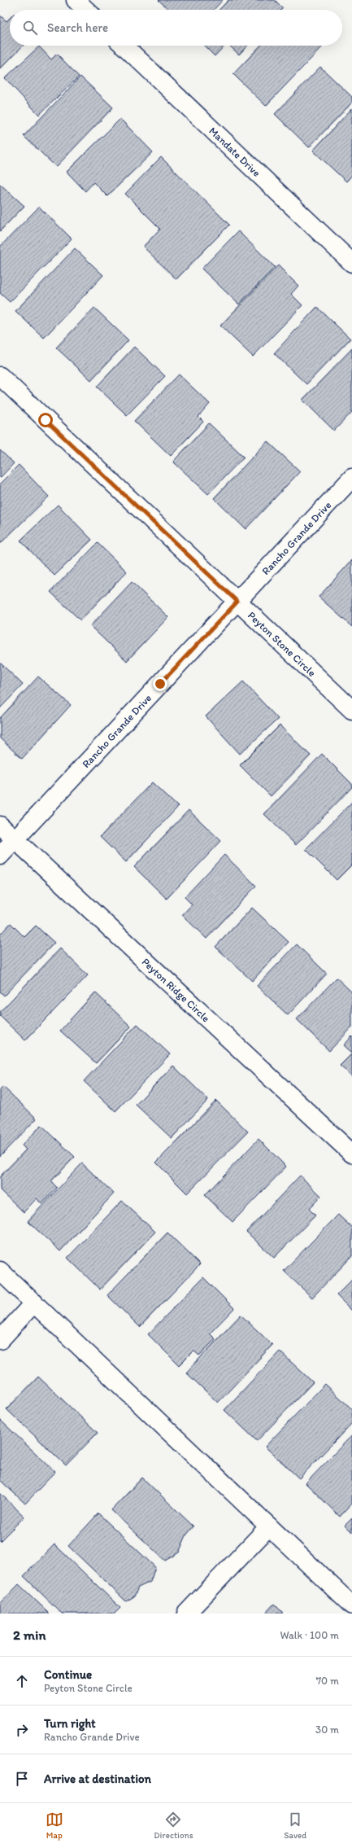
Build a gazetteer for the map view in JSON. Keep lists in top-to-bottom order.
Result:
{
  "streets": {
    "street": [
      "Mandate Drive",
      "Rancho Grande Drive",
      "Peyton Stone Circle",
      "Peyton Ridge Circle"
    ]
  },
  "crossings": [
    ["Rancho Grande Drive", "Peyton Stone Circle"],
    ["Rancho Grande Drive", "Peyton Ridge Circle"]
  ],
  "page": {
    "search": "Search here",
    "heading": ["2 min", "Walk · 100 m"],
    "list": [
      ["Continue", "Peyton Stone Circle", "70 m"],
      ["Turn right", "Rancho Grande Drive", "30 m"],
      "Arrive at destination"
    ],
    "nav": ["Map", "Directions", "Saved"]
  }
}
